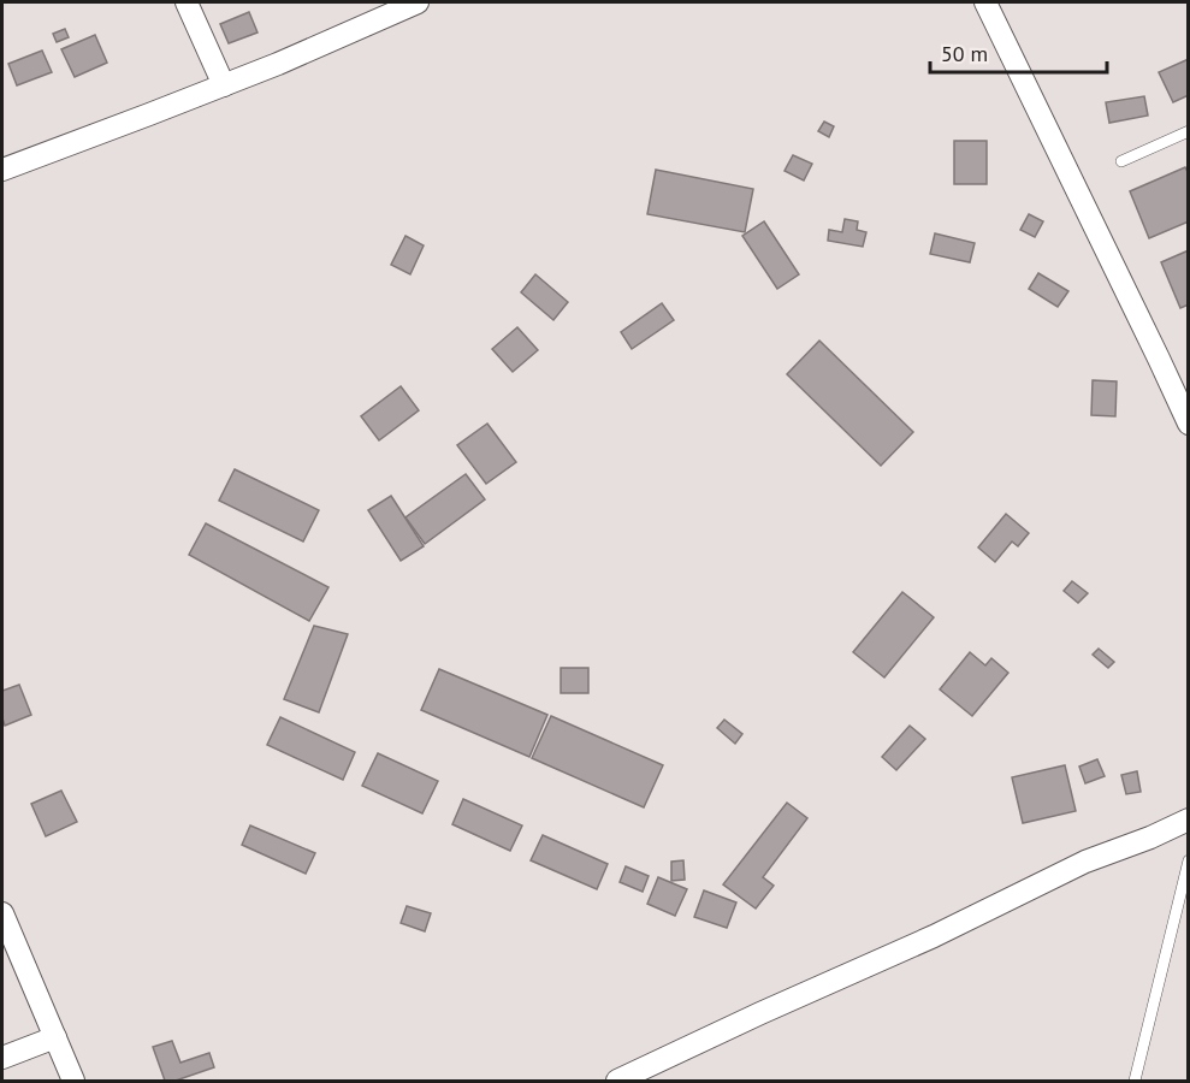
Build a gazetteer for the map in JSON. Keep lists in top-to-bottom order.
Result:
{
  "scale_bar": "50 m"
}
